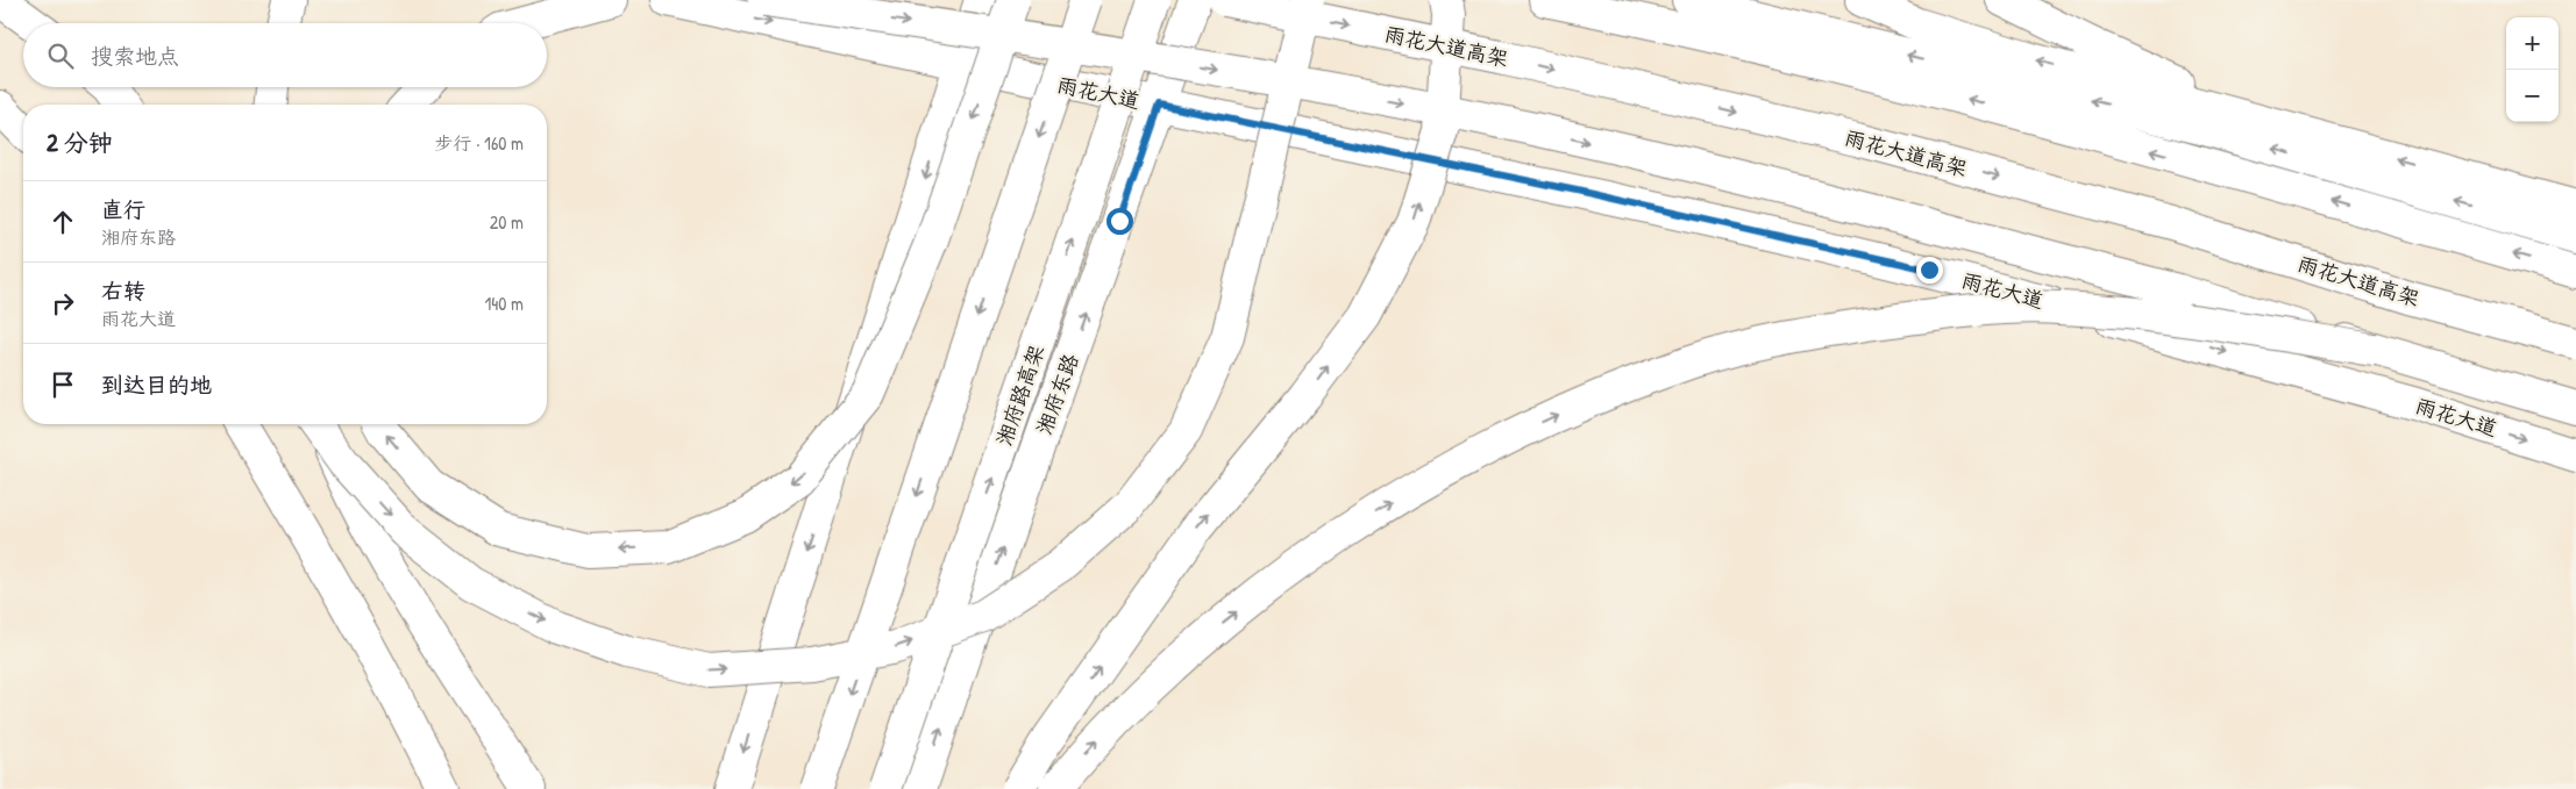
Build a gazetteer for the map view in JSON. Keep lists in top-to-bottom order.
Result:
{
  "streets": {
    "main road": [
      "雨花大道高架",
      "雨花大道",
      "湘府东路",
      "湘府路高架"
    ]
  },
  "crossings": [
    ["雨花大道", "湘府东路"]
  ],
  "page": {
    "map_buttons": ["+", "−"],
    "search": "搜索地点",
    "heading": ["2 分钟", "步行 · 160 m"],
    "list": [
      ["直行", "湘府东路", "20 m"],
      ["右转", "雨花大道", "140 m"],
      "到达目的地"
    ]
  }
}
